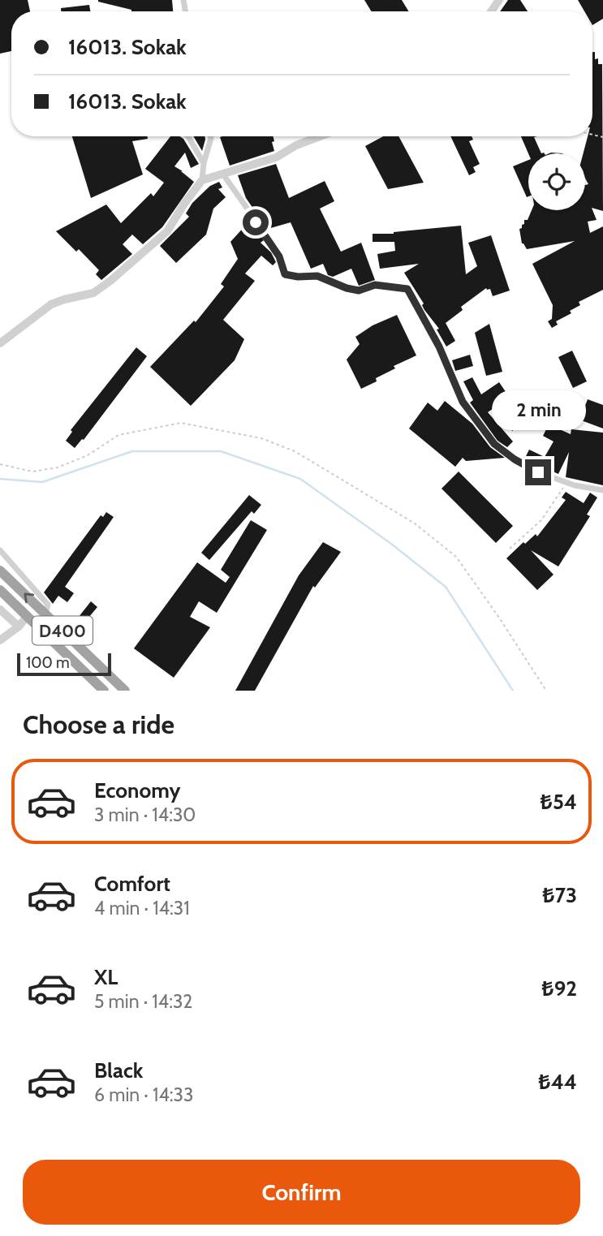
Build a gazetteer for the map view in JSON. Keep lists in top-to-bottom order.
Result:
{
  "streets": {
    "highway": ["D400"]
  },
  "scale_bar": "100 m",
  "page": {
    "banner": ["16013. Sokak", "16013. Sokak"],
    "bubble": "2 min",
    "scale": "100 m",
    "heading": "Choose a ride",
    "list": [
      {
        "name": "Economy",
        "note": "3 min · 14:30",
        "value": "₺54"
      },
      {
        "name": "Comfort",
        "note": "4 min · 14:31",
        "value": "₺73"
      },
      {
        "name": "XL",
        "note": "5 min · 14:32",
        "value": "₺92"
      },
      {
        "name": "Black",
        "note": "6 min · 14:33",
        "value": "₺44"
      }
    ],
    "buttons": "Confirm"
  }
}
